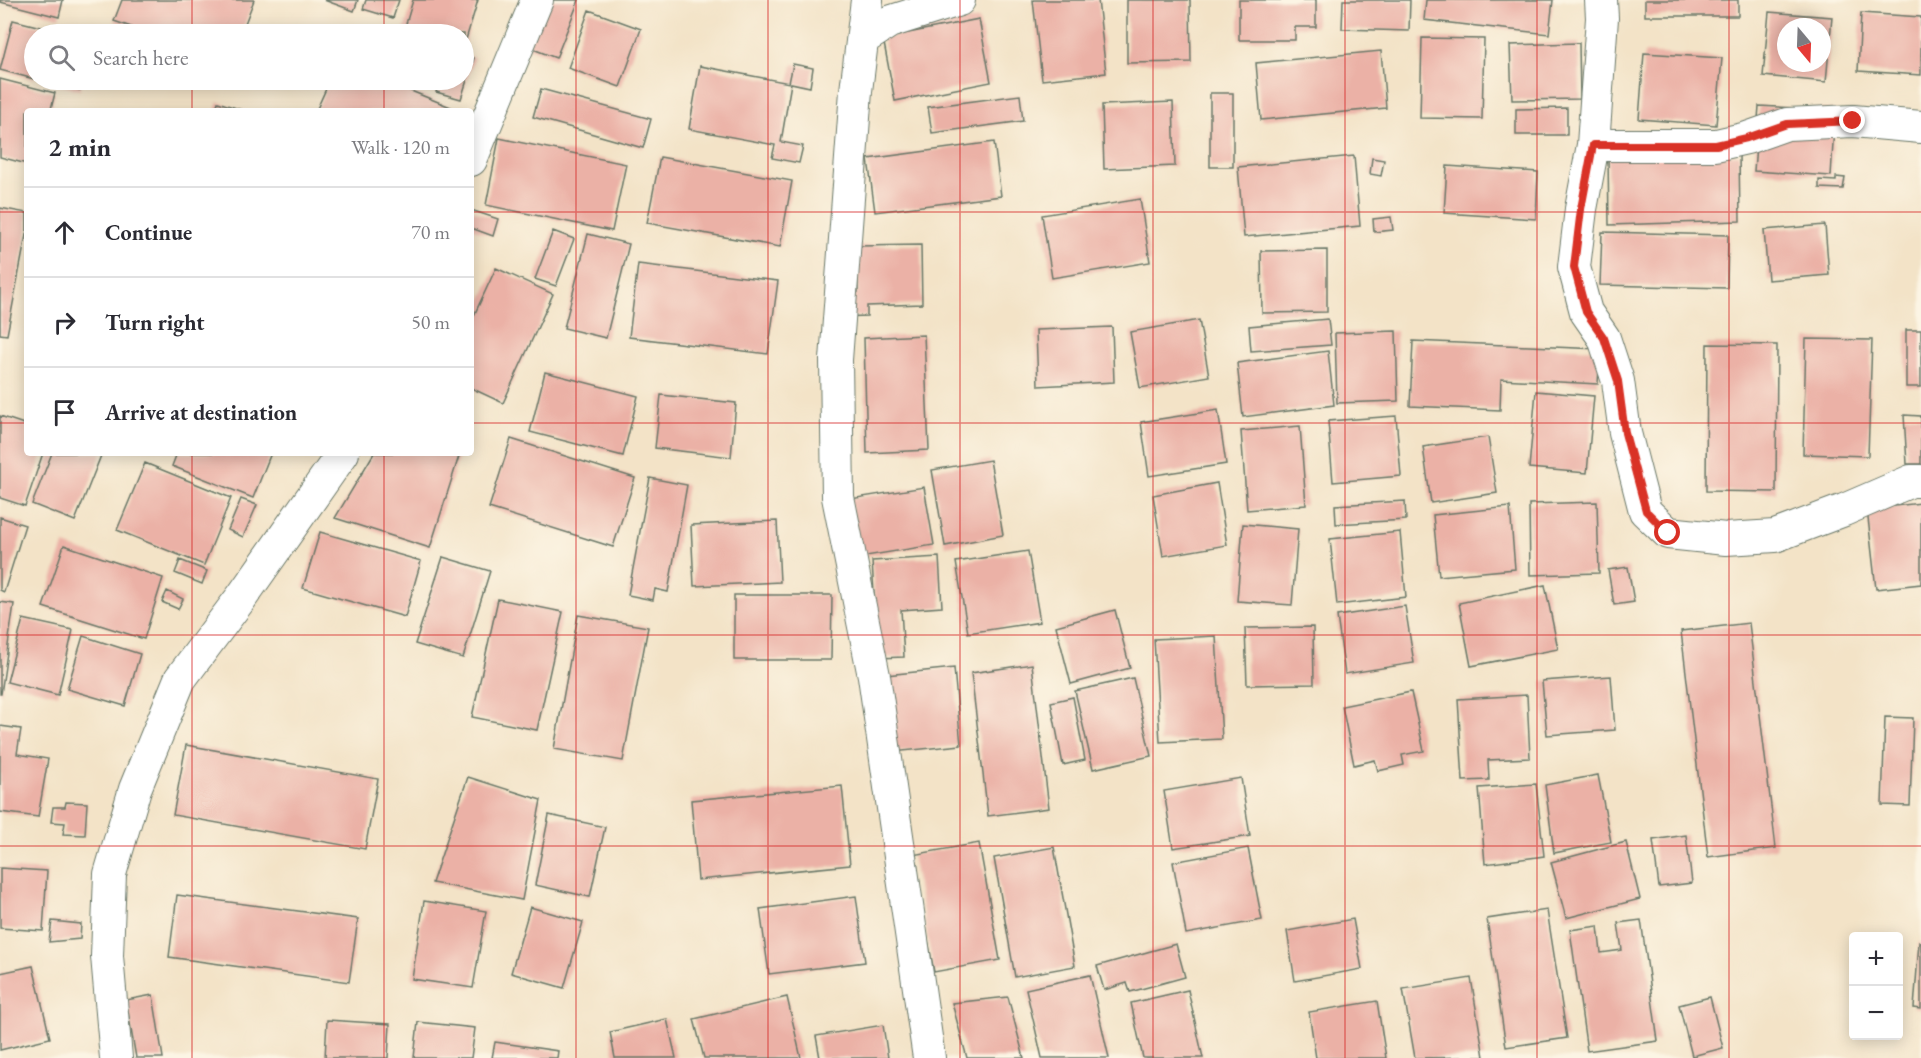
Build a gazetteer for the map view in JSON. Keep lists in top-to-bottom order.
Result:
{
  "north": "bottom",
  "page": {
    "search": "Search here",
    "heading": ["2 min", "Walk · 120 m"],
    "list": [
      ["Continue", "70 m"],
      ["Turn right", "50 m"],
      "Arrive at destination"
    ],
    "map_buttons": ["+", "−"]
  }
}
